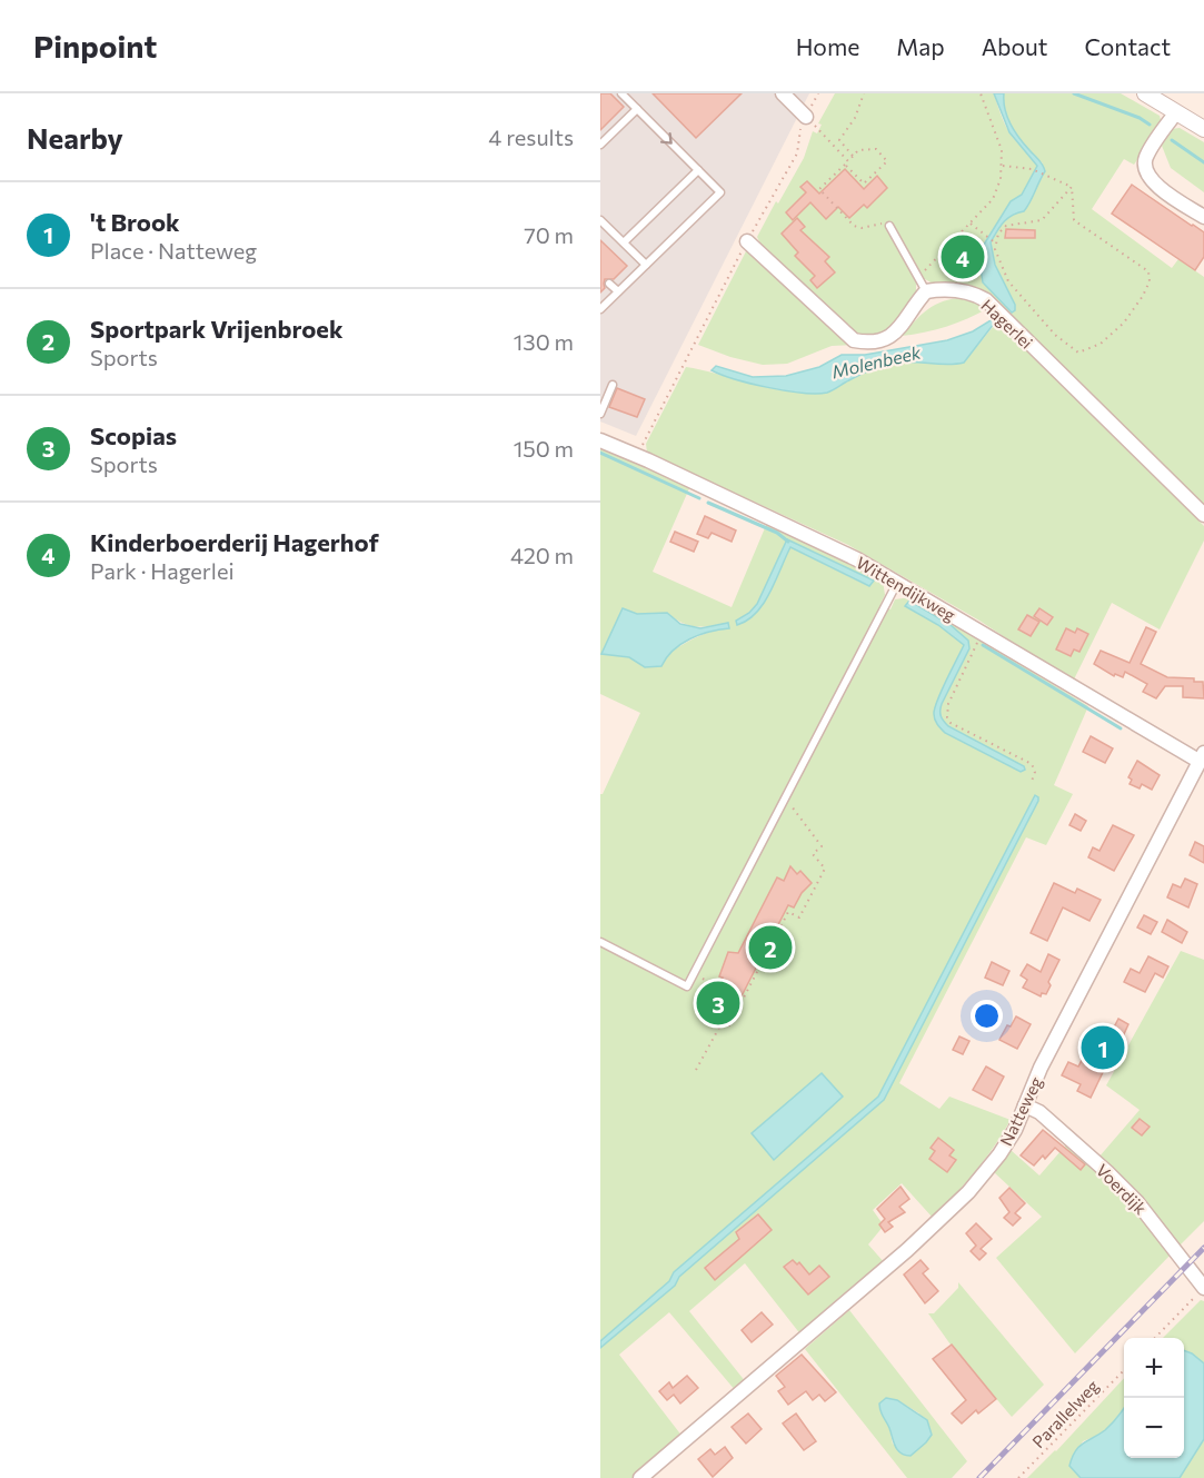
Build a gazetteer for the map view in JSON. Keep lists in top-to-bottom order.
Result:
{
  "streets": {
    "street": [
      "Hagerlei",
      "Wittendijkweg",
      "Natteweg",
      "Voerdijk"
    ],
    "path": ["Parallelweg"]
  },
  "crossings": [
    ["Wittendijkweg", "Natteweg"],
    ["Natteweg", "Voerdijk"]
  ],
  "water": ["Molenbeek"],
  "page": {
    "header": "Pinpoint",
    "nav": [
      "Home",
      "Map",
      "About",
      "Contact"
    ],
    "heading": ["Nearby", "4 results"],
    "list": [
      {
        "mark": "1",
        "name": "'t Brook",
        "note": "Place · Natteweg",
        "value": "70 m"
      },
      {
        "mark": "2",
        "name": "Sportpark Vrijenbroek",
        "note": "Sports",
        "value": "130 m"
      },
      {
        "mark": "3",
        "name": "Scopias",
        "note": "Sports",
        "value": "150 m"
      },
      {
        "mark": "4",
        "name": "Kinderboerderij Hagerhof",
        "note": "Park · Hagerlei",
        "value": "420 m"
      }
    ],
    "pins": [
      "4",
      "2",
      "3",
      "1"
    ],
    "map_buttons": ["+", "−"]
  }
}
